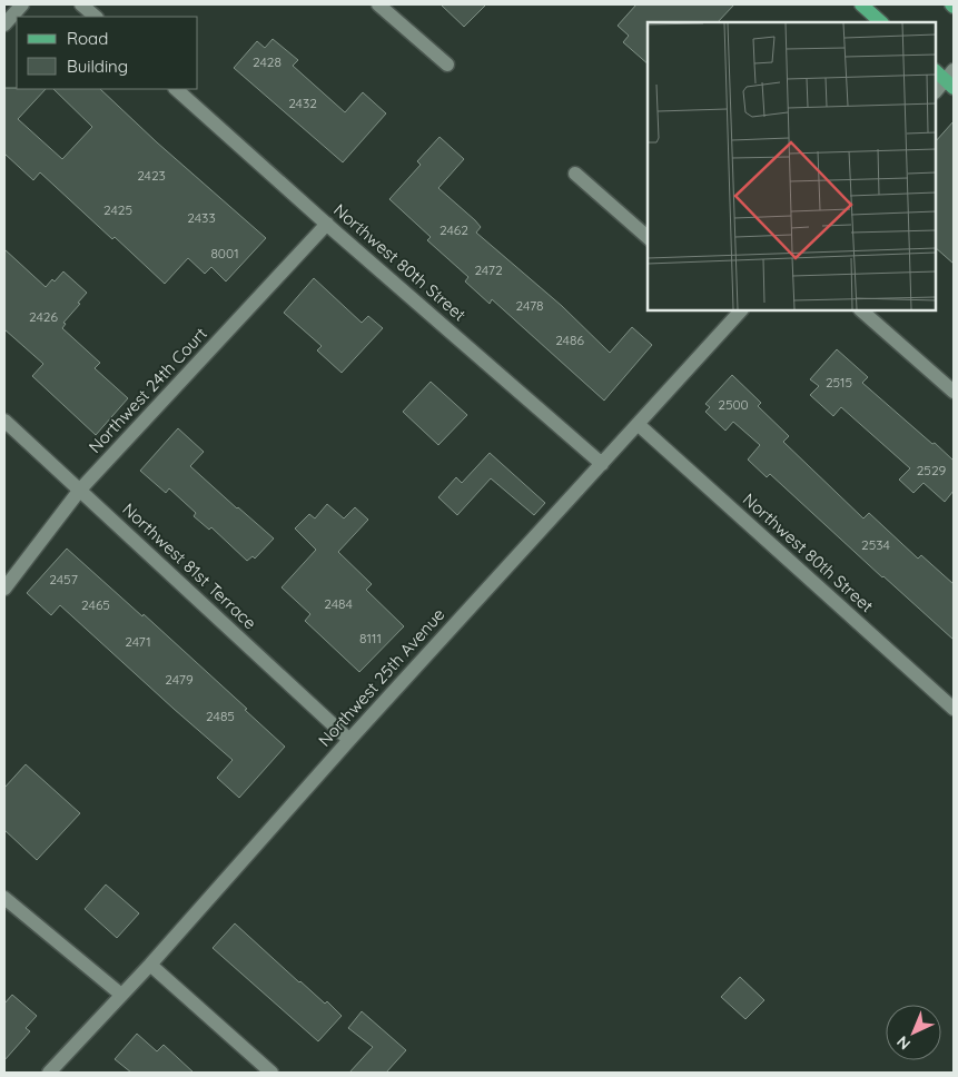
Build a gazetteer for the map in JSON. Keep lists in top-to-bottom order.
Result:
{
  "streets": {
    "street": [
      "Northwest 80th Street",
      "Northwest 24th Court",
      "Northwest 81st Terrace",
      "Northwest 25th Avenue"
    ]
  },
  "crossings": [
    ["Northwest 80th Street", "Northwest 24th Court"],
    ["Northwest 80th Street", "Northwest 25th Avenue"],
    ["Northwest 24th Court", "Northwest 81st Terrace"],
    ["Northwest 81st Terrace", "Northwest 25th Avenue"]
  ],
  "house_numbers": [
    "2428",
    "2432",
    "2423",
    "2425",
    "2433",
    "2462",
    "8001",
    "2472",
    "2478",
    "2426",
    "2486",
    "2515",
    "2500",
    "2529",
    "2534",
    "2457",
    "2484",
    "2465",
    "8111",
    "2471",
    "2479",
    "2485"
  ],
  "legend": ["Road", "Building"],
  "north": "bottom left"
}
